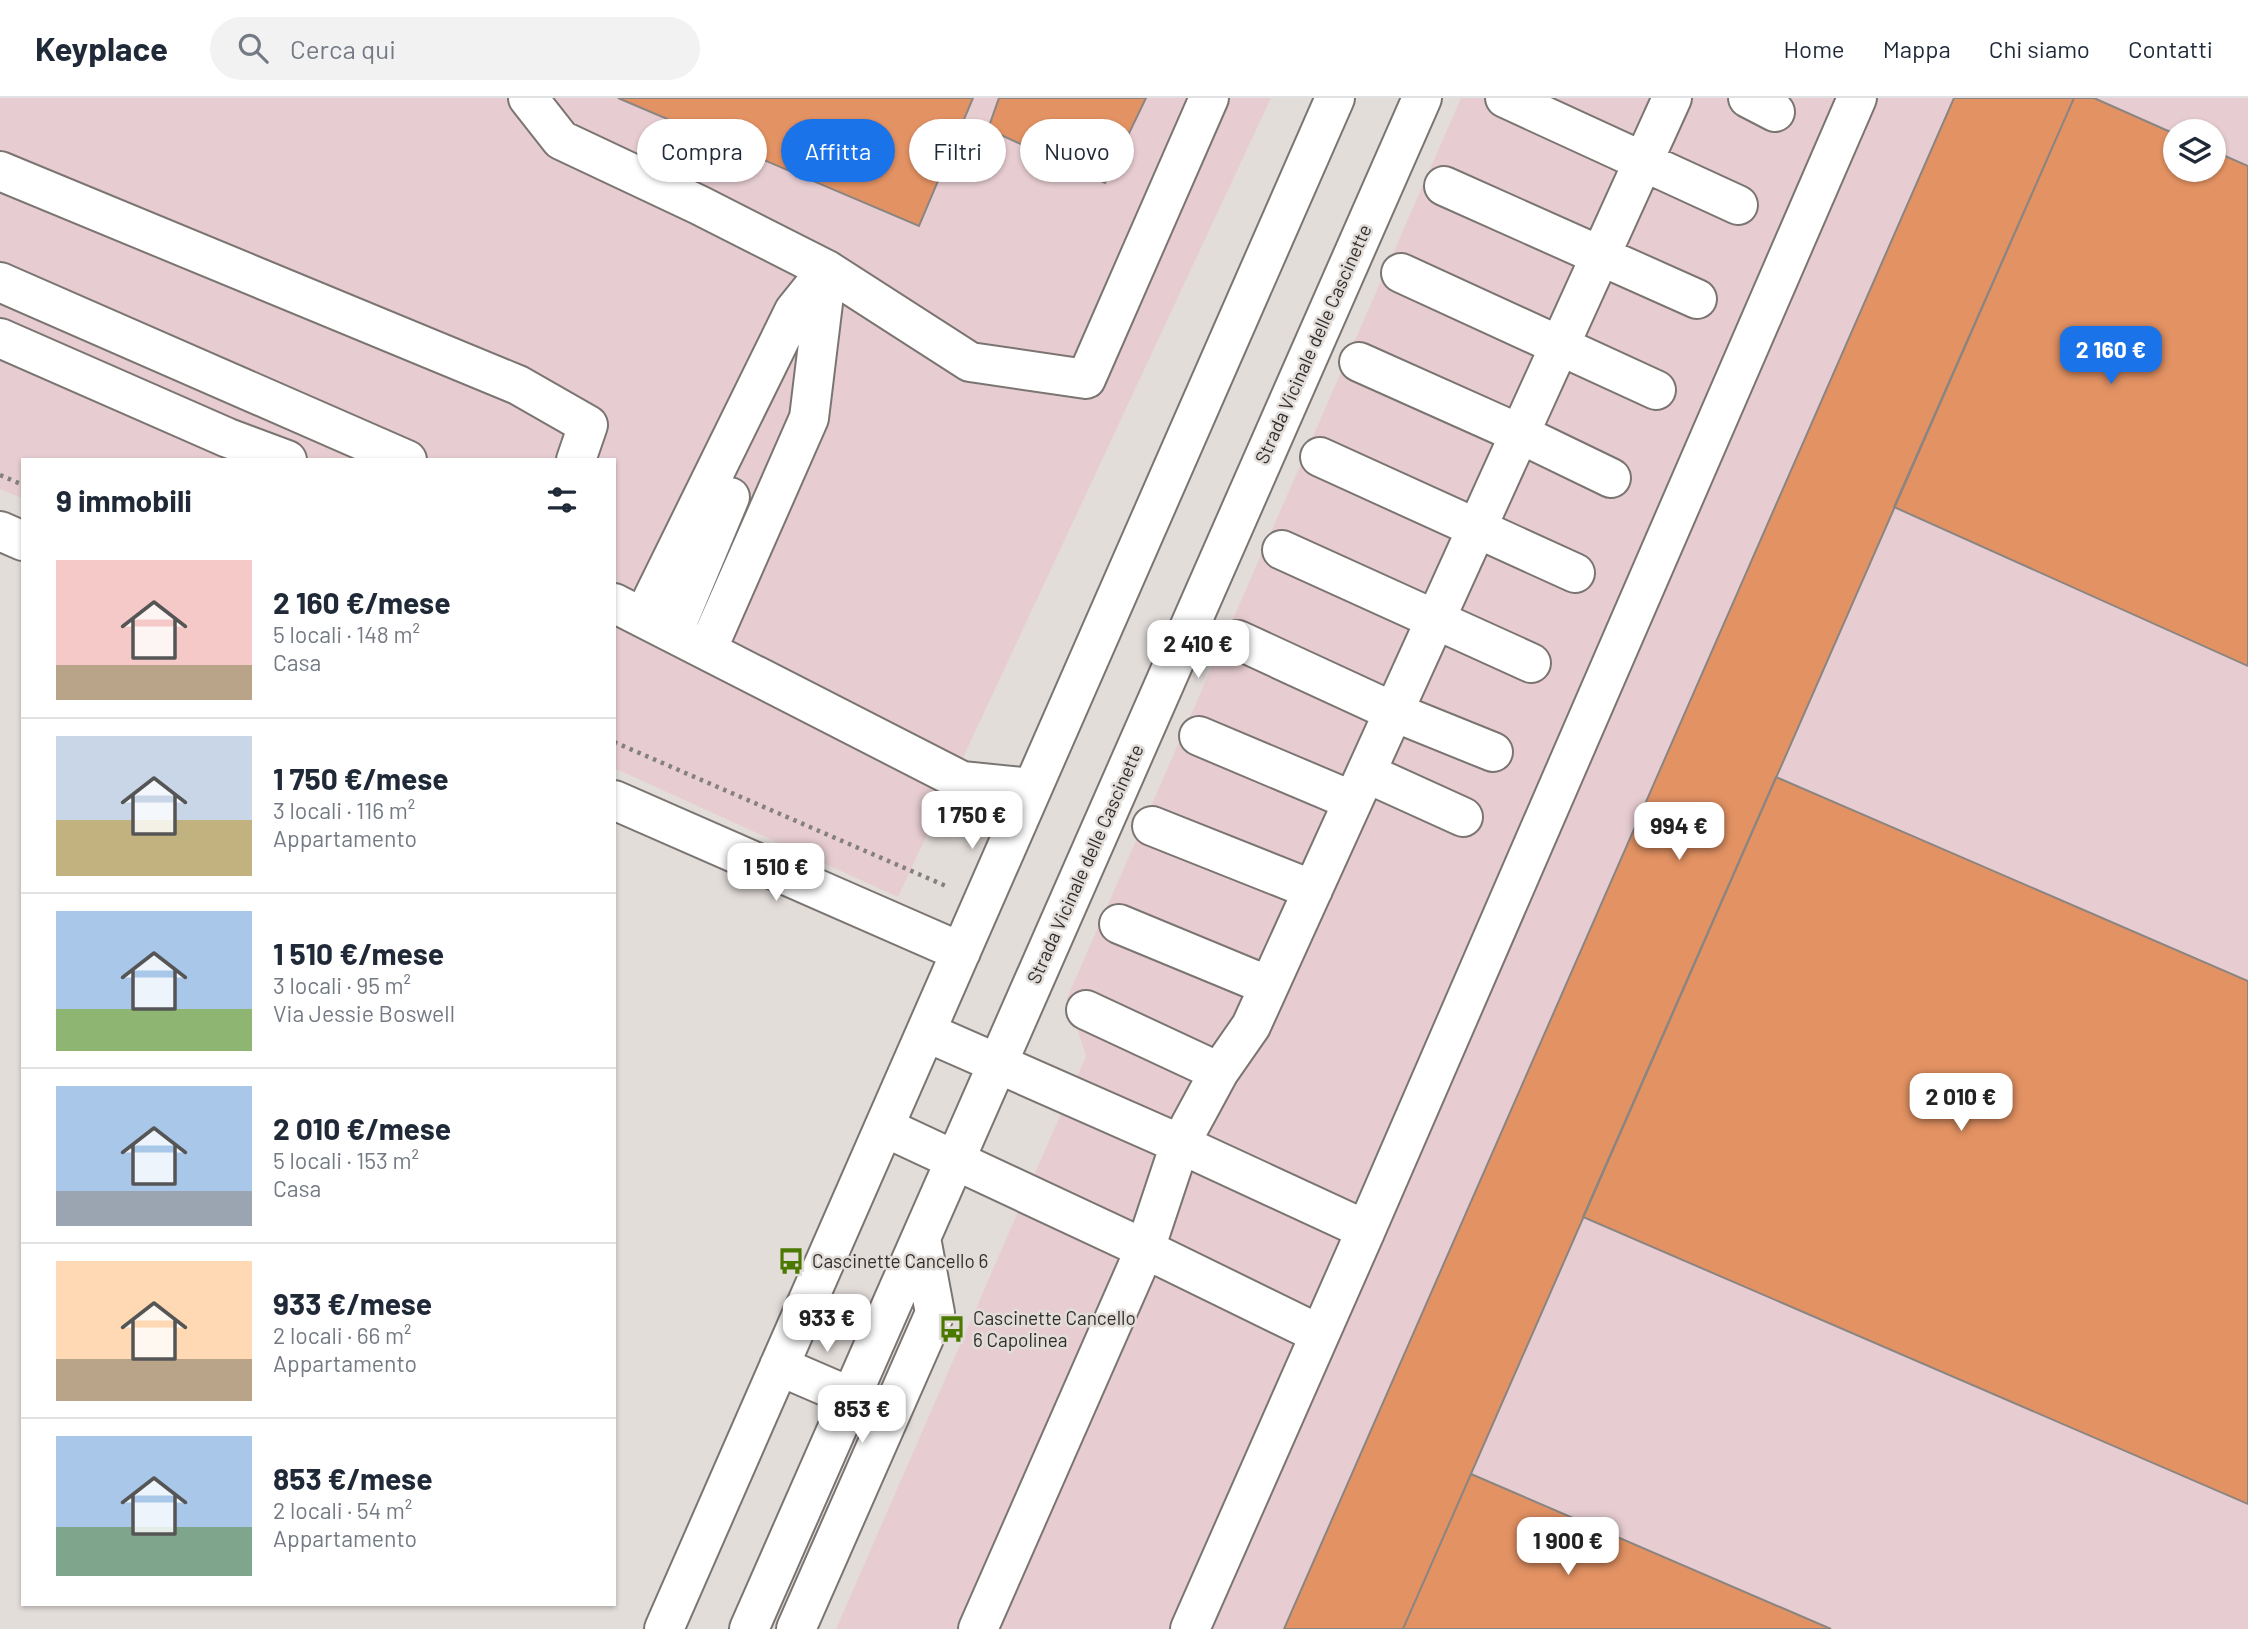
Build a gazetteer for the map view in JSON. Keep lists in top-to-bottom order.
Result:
{
  "streets": {
    "street": ["Strada Vicinale delle Cascinette"]
  },
  "places": {
    "bus stop": ["Cascinette Cancello 6", "Cascinette Cancello 6 Capolinea"]
  },
  "page": {
    "header": "Keyplace",
    "search": "Cerca qui",
    "nav": [
      "Home",
      "Mappa",
      "Chi siamo",
      "Contatti"
    ],
    "chip": [
      "Compra",
      "Affitta",
      "Filtri",
      "Nuovo"
    ],
    "price": [
      "2 160 €",
      "2 410 €",
      "1 750 €",
      "994 €",
      "1 510 €",
      "2 010 €",
      "933 €",
      "853 €",
      "1 900 €"
    ],
    "heading": "9 immobili",
    "list": [
      {
        "name": "2 160 €/mese",
        "note": "5 locali · 148 m² · Casa"
      },
      {
        "name": "1 750 €/mese",
        "note": "3 locali · 116 m² · Appartamento"
      },
      {
        "name": "1 510 €/mese",
        "note": "3 locali · 95 m² · Via Jessie Boswell"
      },
      {
        "name": "2 010 €/mese",
        "note": "5 locali · 153 m² · Casa"
      },
      {
        "name": "933 €/mese",
        "note": "2 locali · 66 m² · Appartamento"
      },
      {
        "name": "853 €/mese",
        "note": "2 locali · 54 m² · Appartamento"
      }
    ]
  }
}
